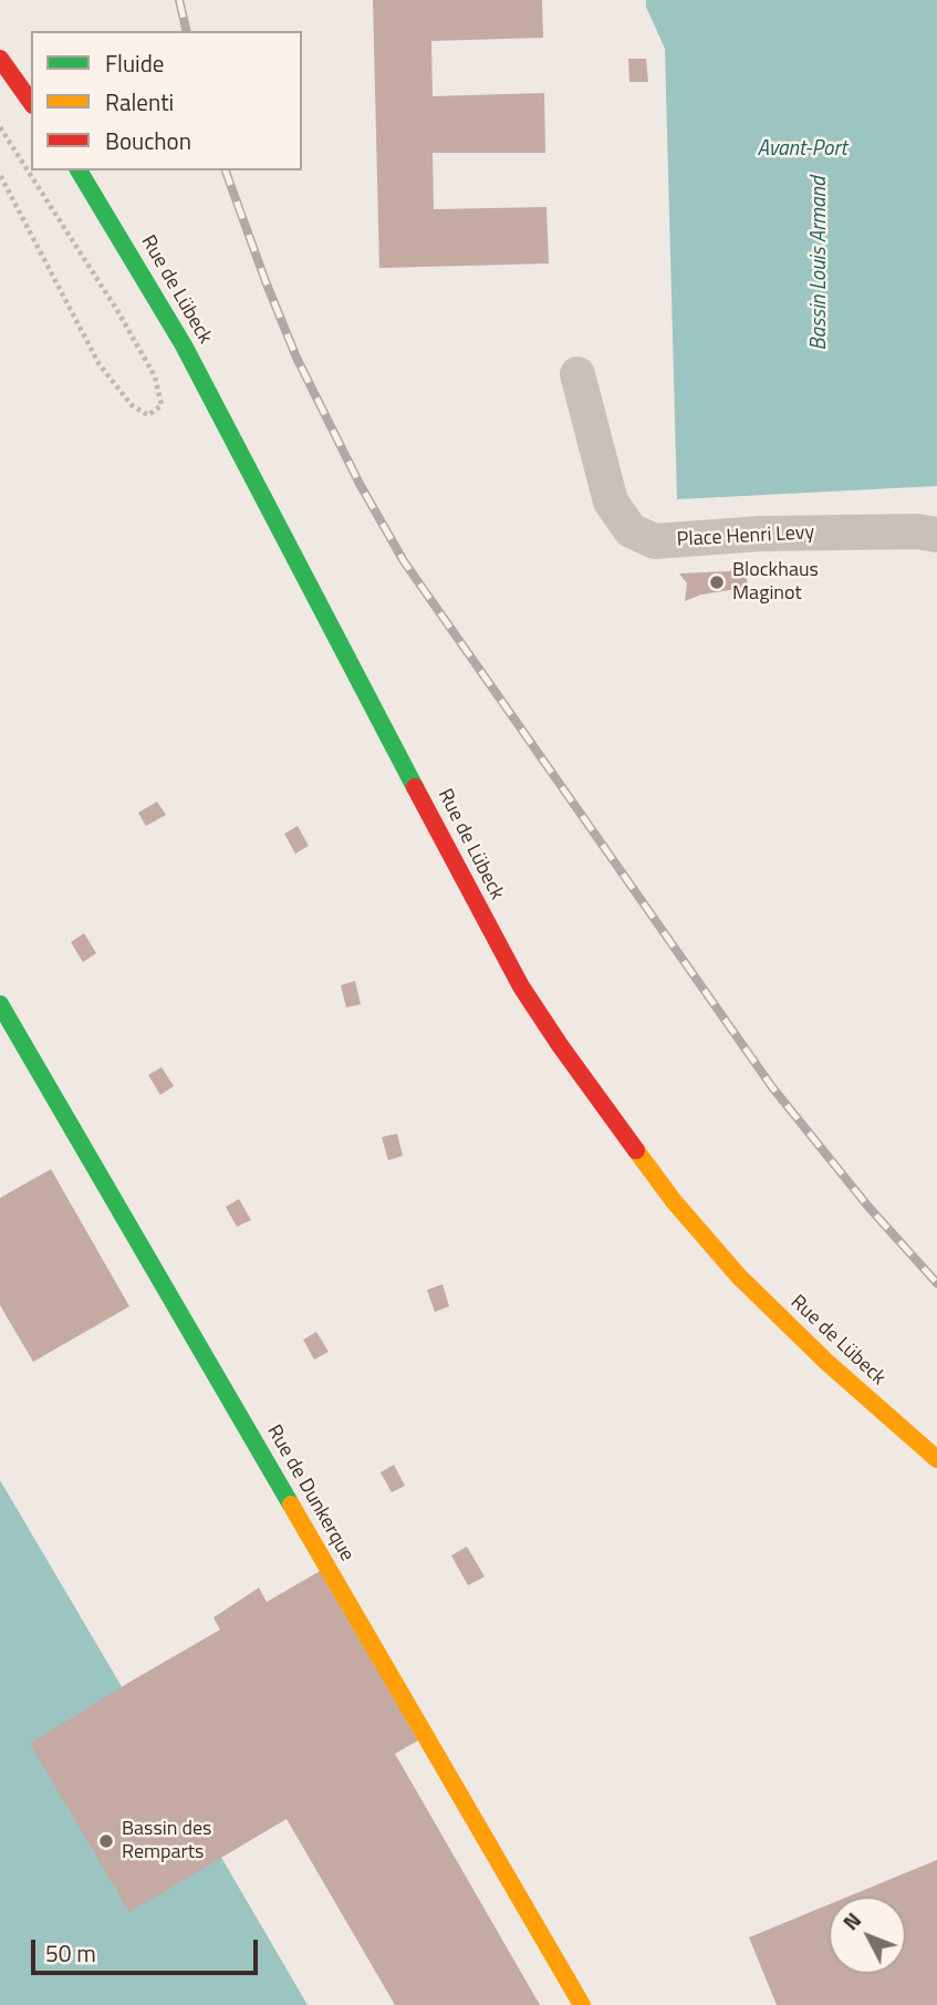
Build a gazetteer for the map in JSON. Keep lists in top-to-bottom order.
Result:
{
  "streets": {
    "main road": ["Rue de Lübeck", "Rue de Dunkerque"],
    "street": ["Place Henri Levy"]
  },
  "water": ["Avant-Port", "Bassin Louis Armand"],
  "places": ["Blockhaus Maginot", "Bassin des Remparts"],
  "legend": ["Fluide", "Ralenti", "Bouchon"],
  "scale_bar": "50 m",
  "north": "top left"
}
